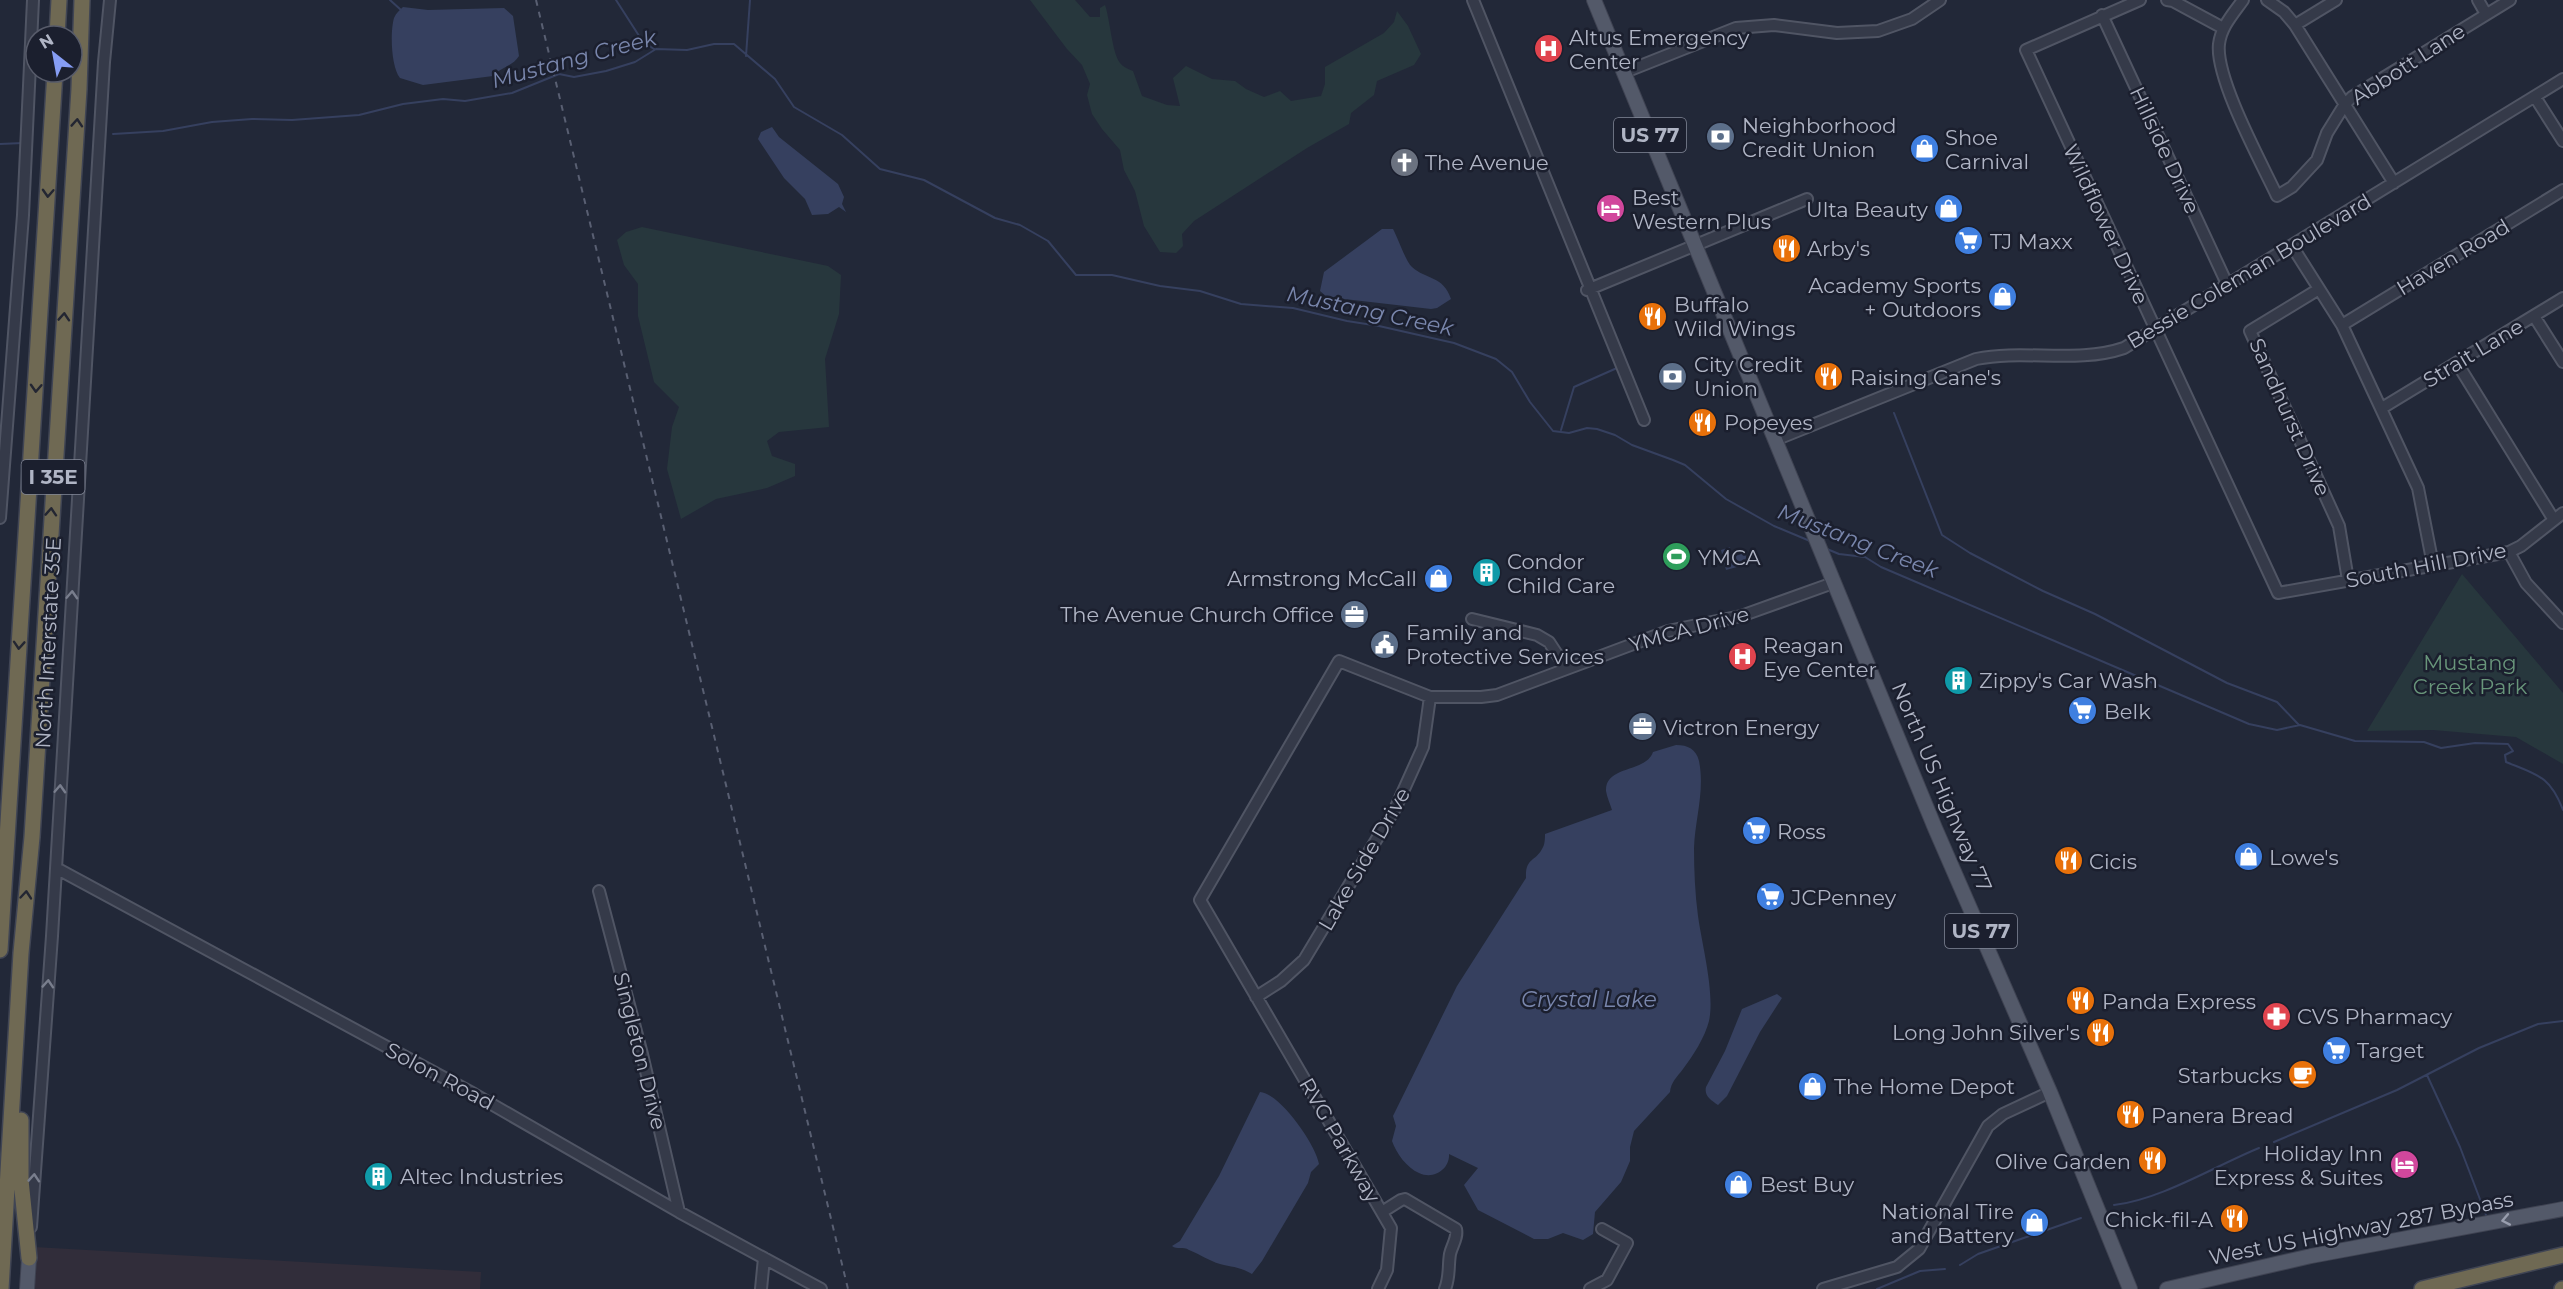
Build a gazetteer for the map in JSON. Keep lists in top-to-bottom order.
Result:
{
  "streets": {
    "highway": ["I 35E"],
    "main road": [
      "US 77",
      "North Interstate 35E",
      "North US Highway 77",
      "West US Highway 287 Bypass"
    ],
    "street": [
      "Abbott Lane",
      "Hillside Drive",
      "Wildflower Drive",
      "Haven Road",
      "Bessie Coleman Boulevard",
      "Strait Lane",
      "Sandhurst Drive",
      "South Hill Drive",
      "YMCA Drive",
      "Lake Side Drive",
      "Singleton Drive",
      "Solon Road",
      "RVG Parkway"
    ]
  },
  "crossings": [
    ["Hillside Drive", "Wildflower Drive"],
    ["Hillside Drive", "Bessie Coleman Boulevard"],
    ["Wildflower Drive", "Bessie Coleman Boulevard"],
    ["Wildflower Drive", "South Hill Drive"],
    ["Bessie Coleman Boulevard", "North US Highway 77"],
    ["Sandhurst Drive", "South Hill Drive"],
    ["YMCA Drive", "North US Highway 77"],
    ["YMCA Drive", "Lake Side Drive"],
    ["YMCA Drive", "RVG Parkway"],
    ["North Interstate 35E", "Solon Road"],
    ["Lake Side Drive", "RVG Parkway"],
    ["Singleton Drive", "Solon Road"]
  ],
  "one_way": ["West US Highway 287 Bypass"],
  "water": ["Mustang Creek", "Crystal Lake"],
  "parks": ["Mustang Creek Park"],
  "places": {
    "hospital": ["Altus Emergency Center", "Reagan Eye Center"],
    "bank": ["Neighborhood Credit Union", "City Credit Union"],
    "shop": [
      "Shoe Carnival",
      "Ulta Beauty",
      "Academy Sports + Outdoors",
      "Armstrong McCall",
      "Lowe's",
      "The Home Depot",
      "Best Buy",
      "National Tire and Battery"
    ],
    "church": ["The Avenue"],
    "hotel": ["Best Western Plus", "Holiday Inn Express & Suites"],
    "supermarket": [
      "TJ Maxx",
      "Belk",
      "Ross",
      "JCPenney",
      "Target"
    ],
    "restaurant": [
      "Arby's",
      "Buffalo Wild Wings",
      "Raising Cane's",
      "Popeyes",
      "Cicis",
      "Panda Express",
      "Long John Silver's",
      "Panera Bread",
      "Olive Garden",
      "Chick-fil-A"
    ],
    "sports": ["YMCA"],
    "building": ["Condor Child Care", "Zippy's Car Wash", "Altec Industries"],
    "office": ["The Avenue Church Office", "Victron Energy"],
    "public building": ["Family and Protective Services"],
    "pharmacy": ["CVS Pharmacy"],
    "cafe": ["Starbucks"]
  },
  "north": "top left"
}
